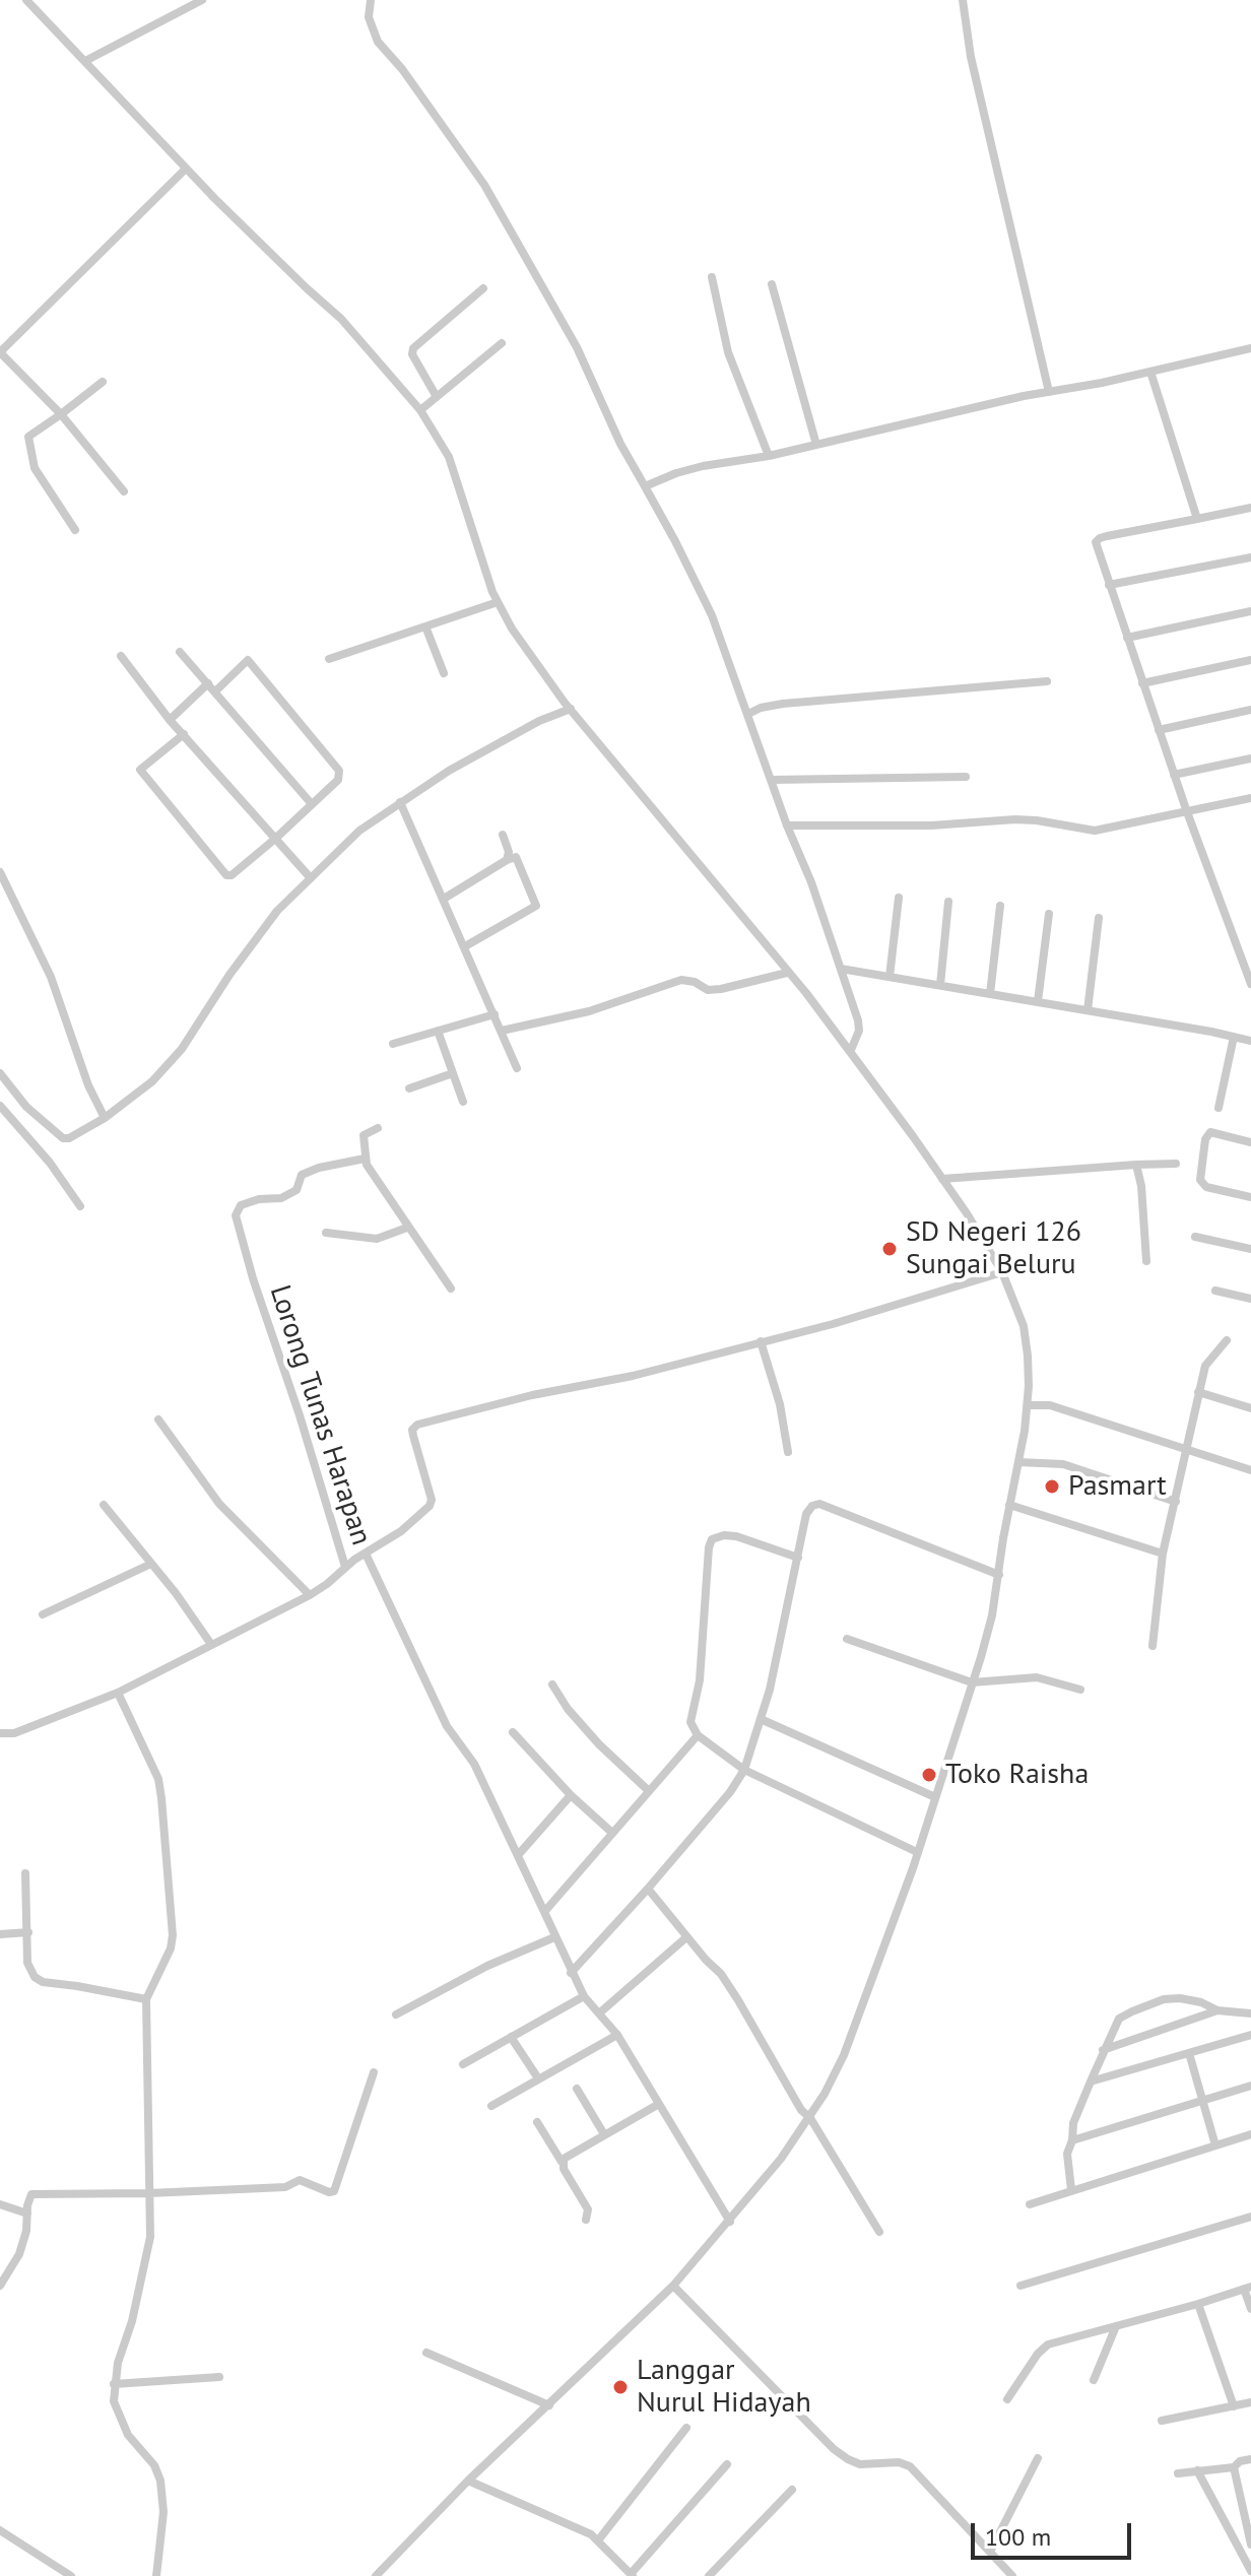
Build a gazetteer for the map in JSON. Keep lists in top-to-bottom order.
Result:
{
  "streets": {
    "street": ["Lorong Tunas Harapan"]
  },
  "places": [
    "SD Negeri 126 Sungai Beluru",
    "Pasmart",
    "Toko Raisha",
    "Langgar Nurul Hidayah"
  ],
  "scale_bar": "100 m"
}
